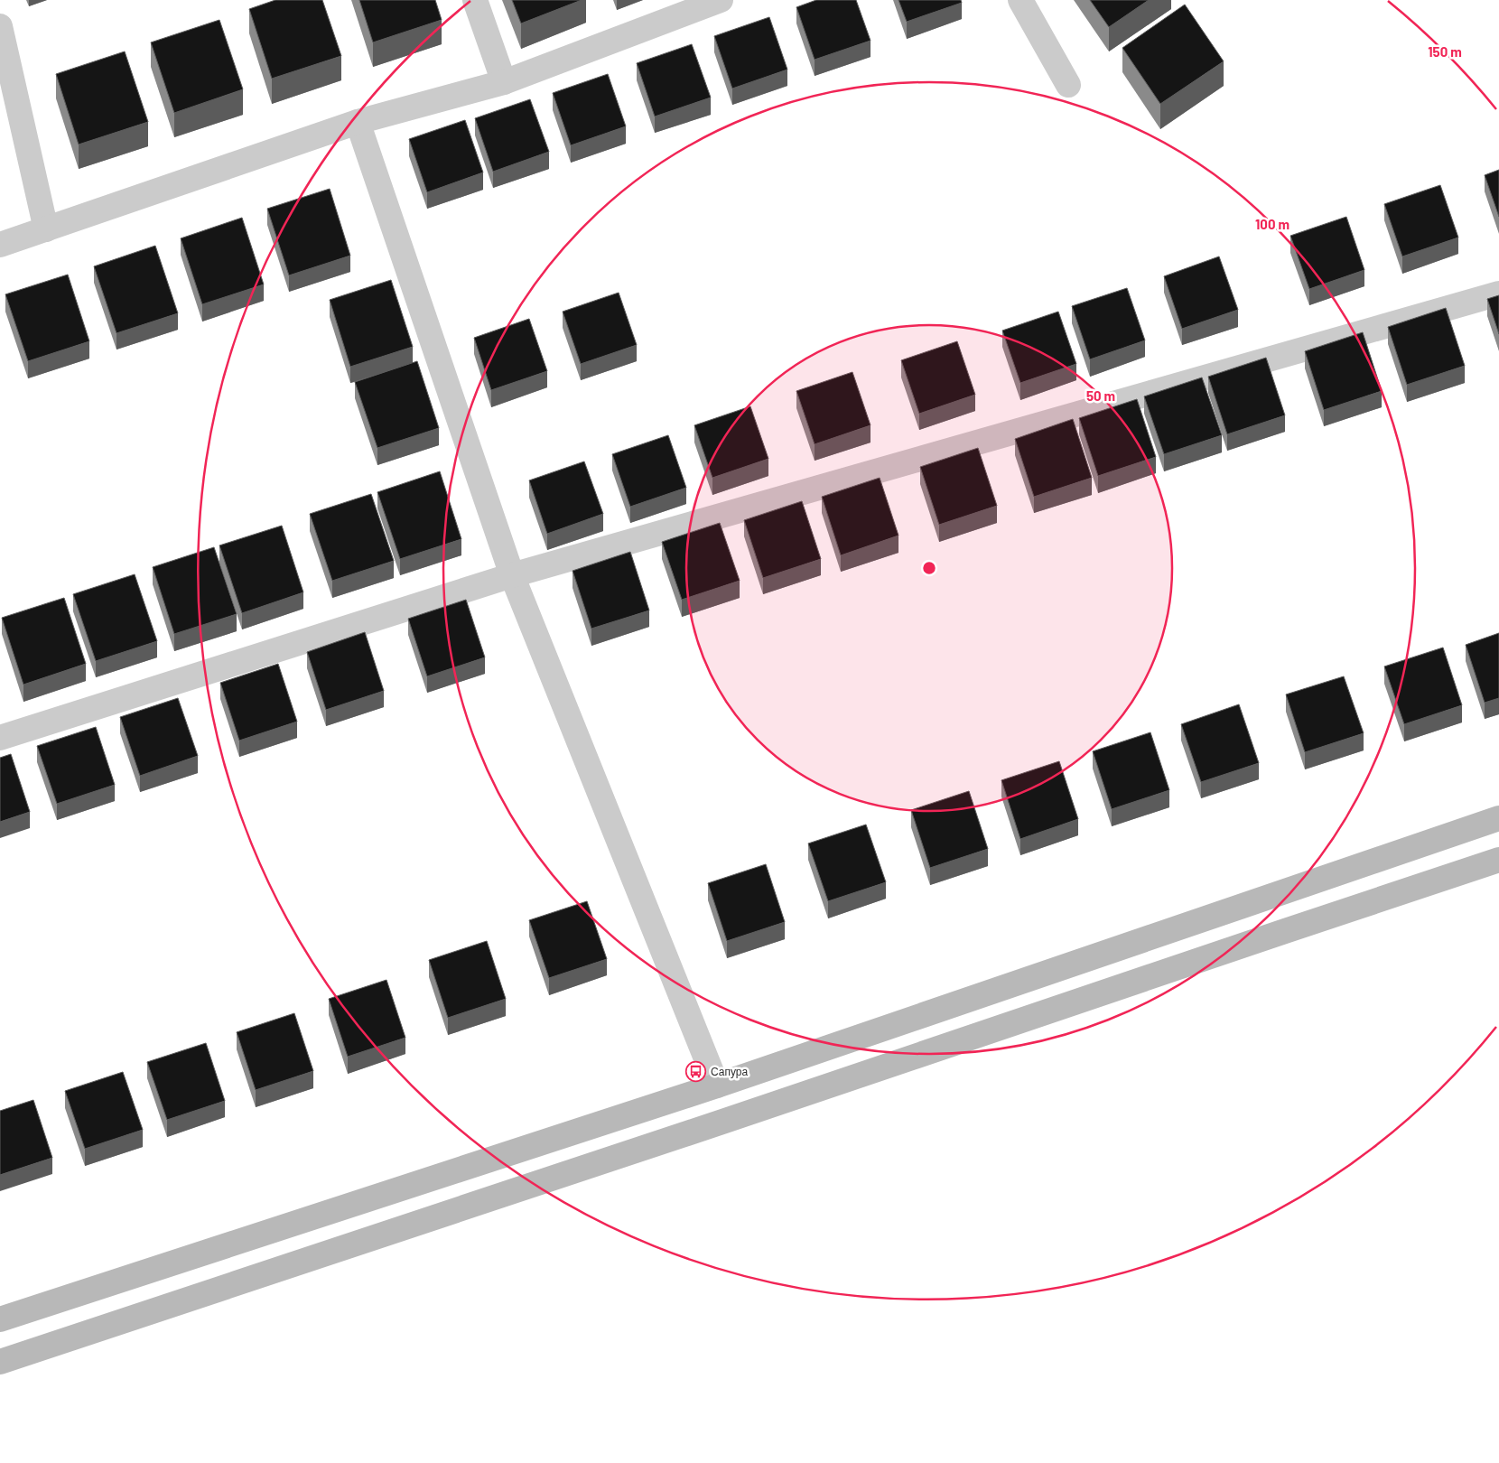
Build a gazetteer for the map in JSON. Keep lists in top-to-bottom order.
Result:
{
  "places": {
    "bus stop": ["Сапура"]
  },
  "rings": ["150 m", "100 m", "50 m"]
}
